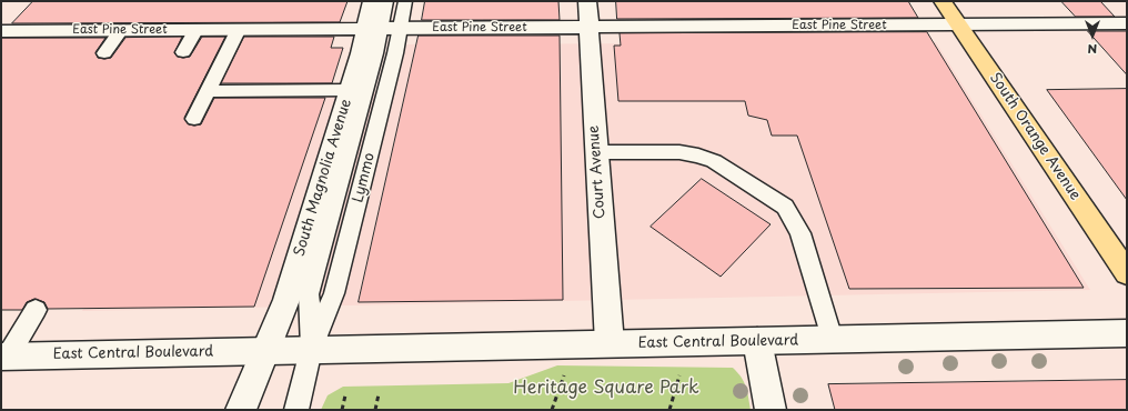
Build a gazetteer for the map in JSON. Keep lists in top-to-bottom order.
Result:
{
  "streets": {
    "main road": ["South Orange Avenue"],
    "street": [
      "East Pine Street",
      "Court Avenue",
      "South Magnolia Avenue",
      "East Central Boulevard"
    ],
    "lane": ["Lymmo"]
  },
  "crossings": [
    ["East Pine Street", "South Orange Avenue"],
    ["East Pine Street", "Court Avenue"],
    ["East Pine Street", "South Magnolia Avenue"],
    ["East Pine Street", "Lymmo"],
    ["Court Avenue", "East Central Boulevard"],
    ["South Magnolia Avenue", "Lymmo"],
    ["South Magnolia Avenue", "East Central Boulevard"],
    ["Lymmo", "East Central Boulevard"]
  ],
  "parks": ["Heritage Square Park"],
  "north": "bottom"
}
